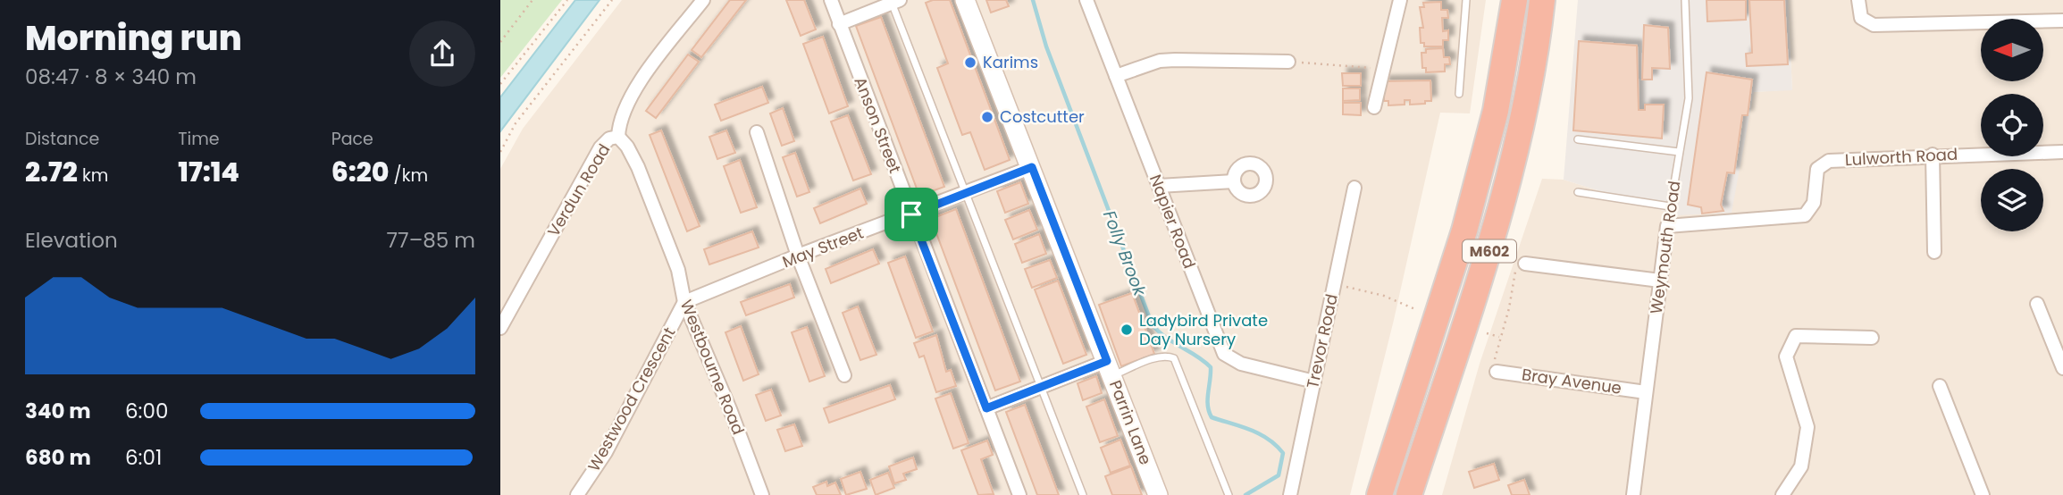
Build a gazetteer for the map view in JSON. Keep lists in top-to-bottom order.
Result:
{
  "streets": {
    "highway": ["M602"],
    "main road": ["Parrin Lane"],
    "street": [
      "Anson Street",
      "Lulworth Road",
      "Verdun Road",
      "Napier Road",
      "May Street",
      "Weymouth Road",
      "Trevor Road",
      "Westbourne Road",
      "Bray Avenue",
      "Westwood Crescent"
    ]
  },
  "crossings": [
    ["Anson Street", "May Street"],
    ["Lulworth Road", "Weymouth Road"],
    ["Verdun Road", "Westbourne Road"],
    ["Napier Road", "Trevor Road"],
    ["May Street", "Westbourne Road"],
    ["May Street", "Westwood Crescent"],
    ["May Street", "Parrin Lane"],
    ["Weymouth Road", "Bray Avenue"],
    ["Westbourne Road", "Westwood Crescent"]
  ],
  "water": ["Folly Brook"],
  "places": ["Karims", "Costcutter", "Ladybird Private Day Nursery"],
  "north": "left",
  "page": {
    "heading": ["Morning run", "08:47 · 8 × 340 m"],
    "stats": [
      ["Distance", "2.72 km"],
      ["Time", "17:14"],
      ["Pace", "6:20 /km"]
    ],
    "chart": ["Elevation", "77–85 m"],
    "list": [
      {
        "name": "340 m",
        "note": "6:00"
      },
      {
        "name": "680 m",
        "note": "6:01"
      }
    ]
  }
}
